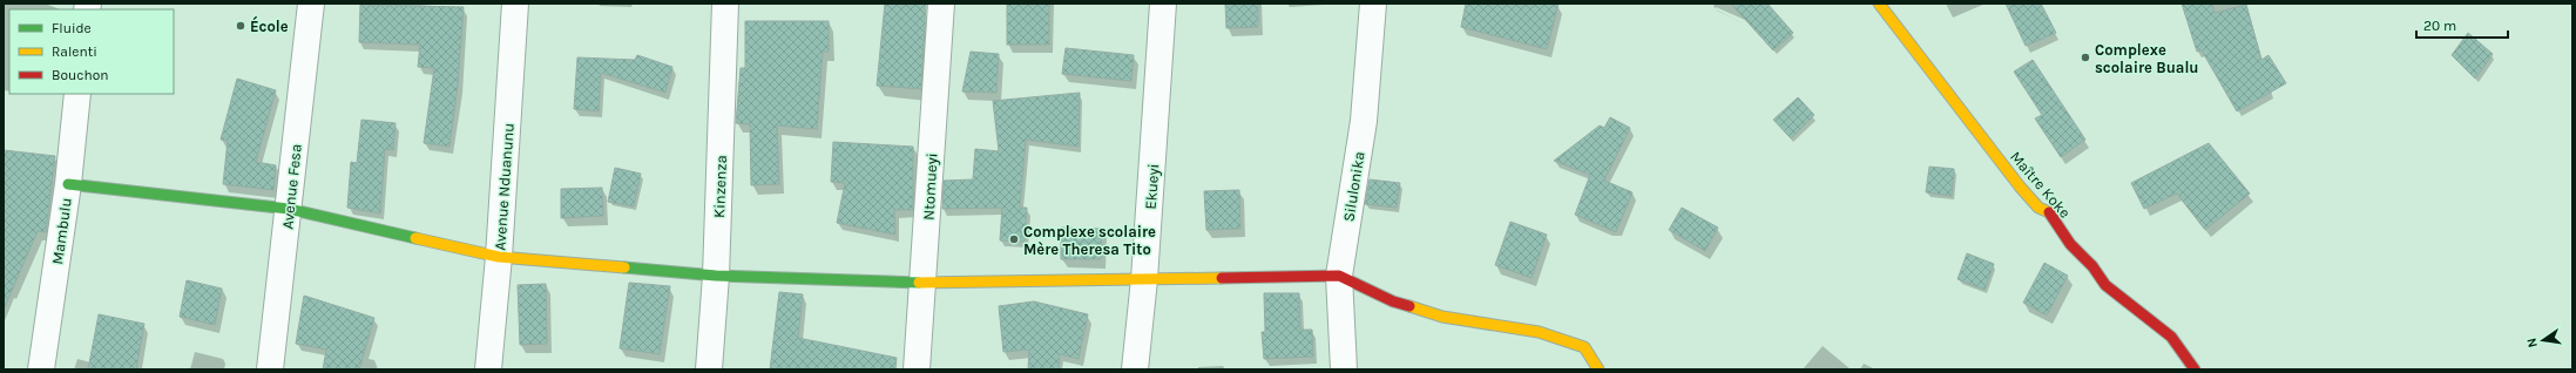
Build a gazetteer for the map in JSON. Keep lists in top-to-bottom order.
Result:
{
  "streets": {
    "street": [
      "Maître Koke",
      "Avenue Fesa",
      "Avenue Nduanunu",
      "Kinzenza",
      "Ntomueyi",
      "Ekueyi",
      "Silulonika",
      "Mambulu"
    ]
  },
  "places": ["École", "Complexe scolaire Bualu", "Complexe scolaire Mère Theresa Tito"],
  "legend": ["Fluide", "Ralenti", "Bouchon"],
  "scale_bar": "20 m",
  "north": "left"
}
